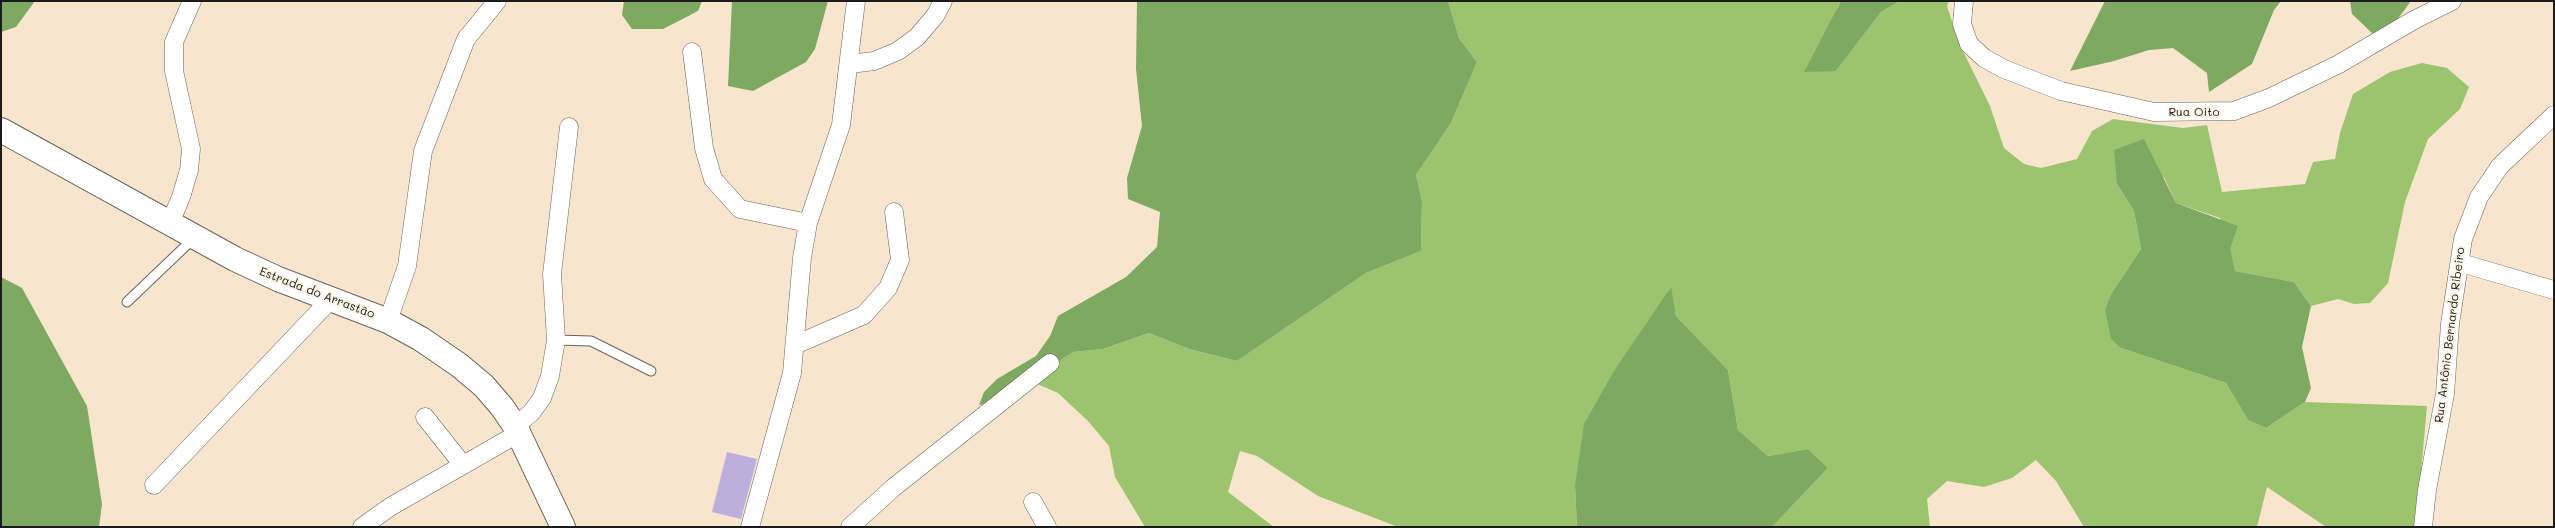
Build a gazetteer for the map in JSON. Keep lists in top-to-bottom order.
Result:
{
  "streets": {
    "street": ["Rua Oito", "Estrada do Arrastão", "Rua Antônio Bernardo Ribeiro"]
  }
}
